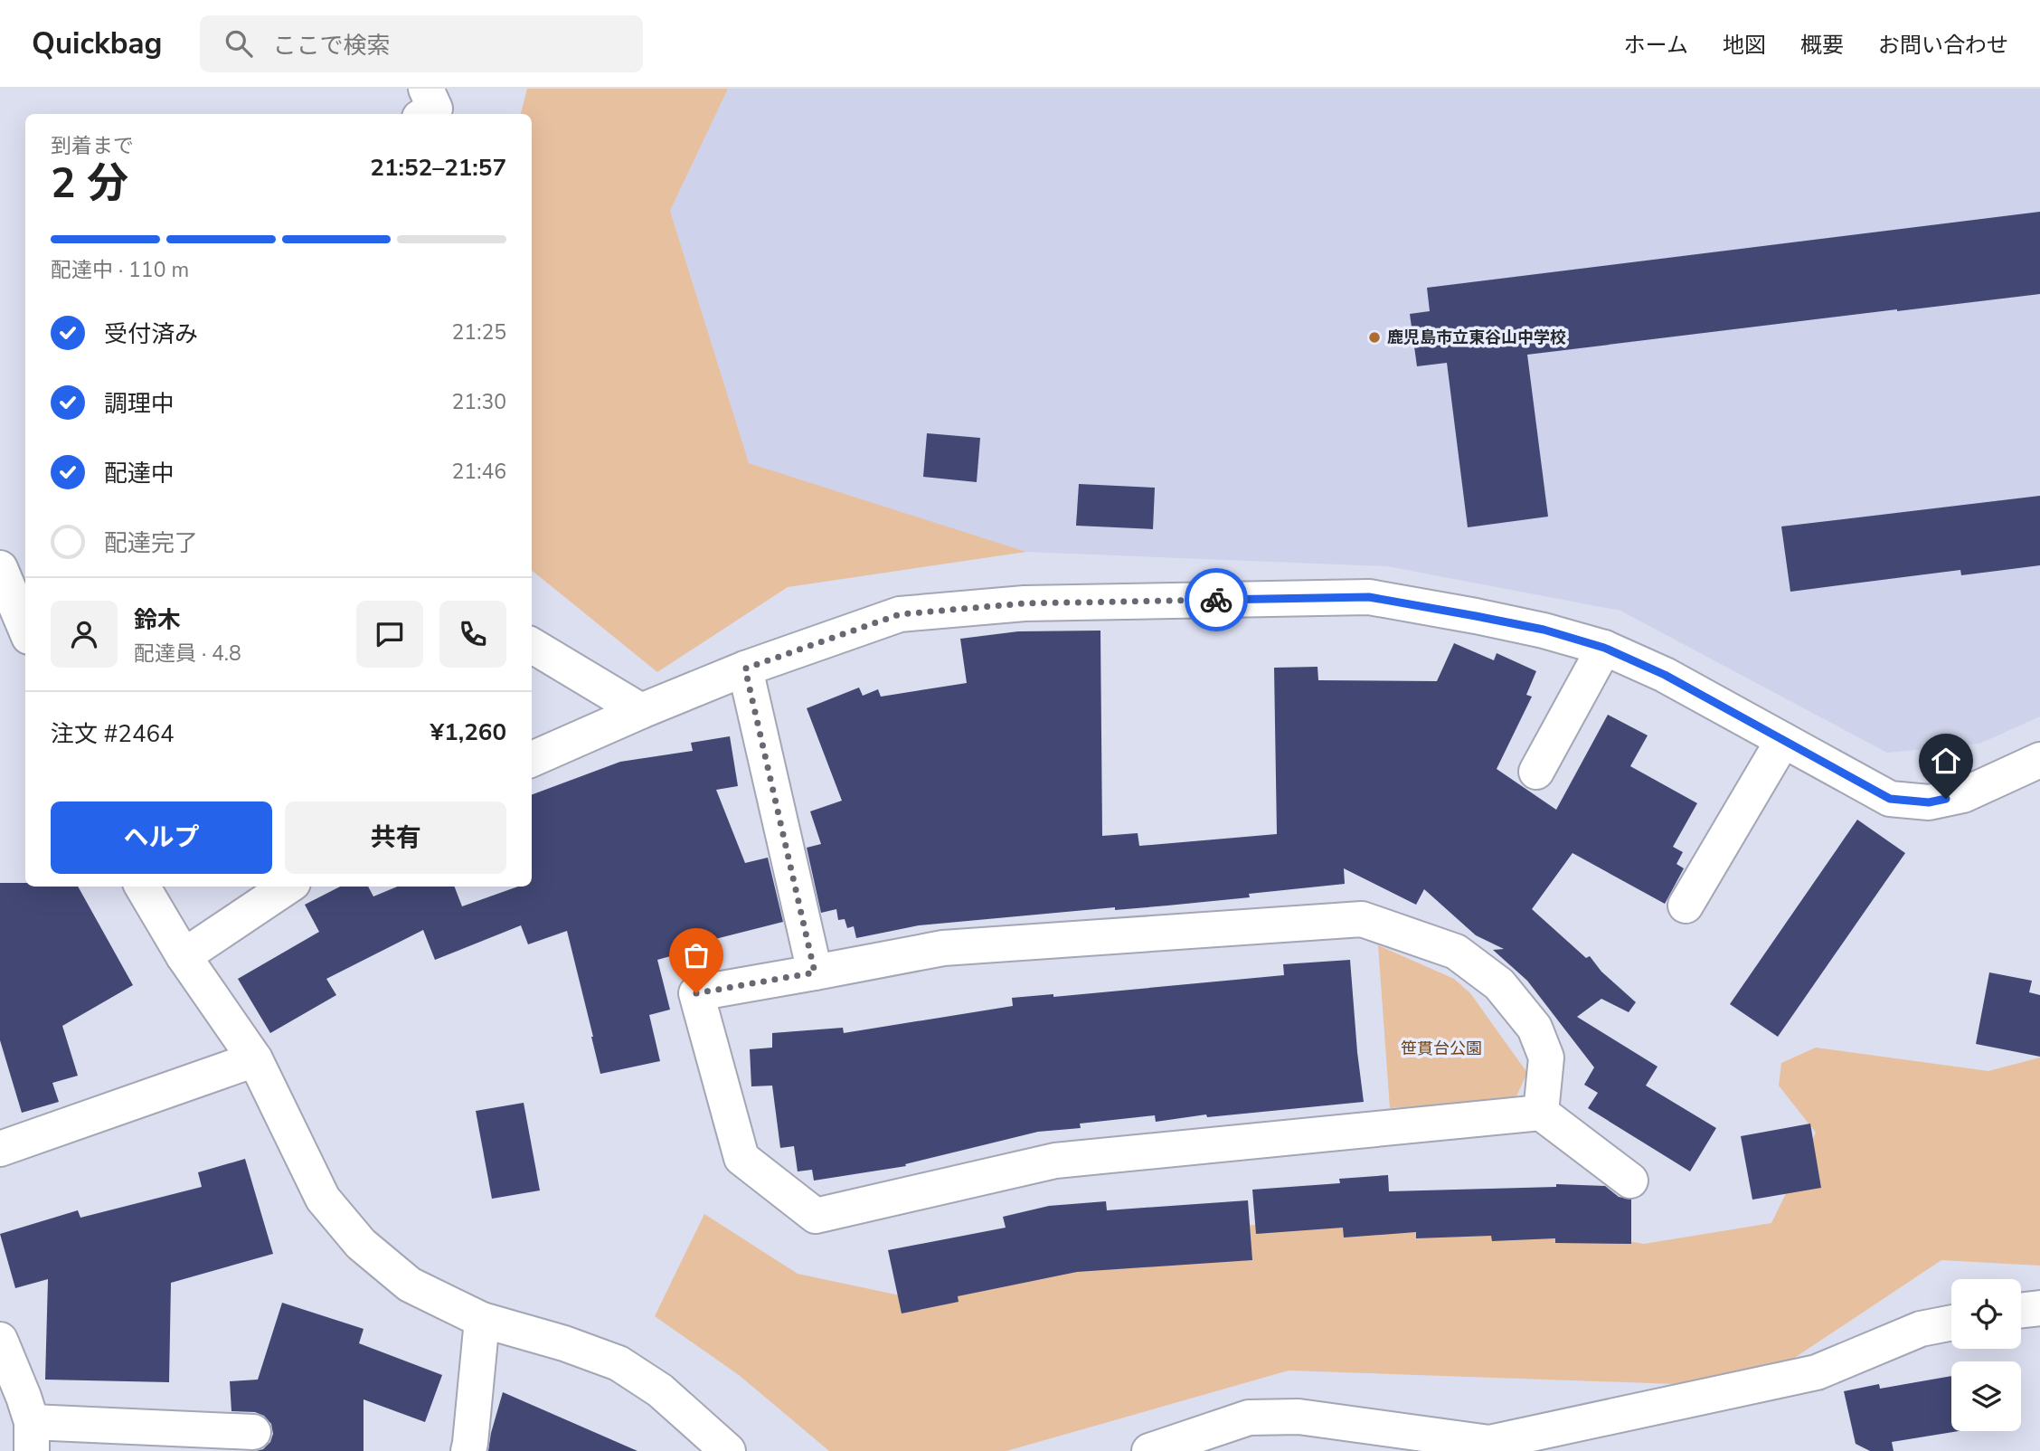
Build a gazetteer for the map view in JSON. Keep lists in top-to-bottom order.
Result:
{
  "parks": ["笹貫台公園"],
  "places": ["鹿児島市立東谷山中学校"],
  "page": {
    "header": "Quickbag",
    "search": "ここで検索",
    "nav": [
      "ホーム",
      "地図",
      "概要",
      "お問い合わせ"
    ],
    "heading": ["2 分", "到着まで", "21:52–21:57"],
    "panel": [
      "鈴木",
      "配達員 · 4.8",
      "注文 #2464",
      "¥1,260"
    ],
    "bar": "配達中 · 110 m",
    "list": [
      ["受付済み", "21:25"],
      ["調理中", "21:30"],
      ["配達中", "21:46"],
      "配達完了"
    ],
    "buttons": ["ヘルプ", "共有"]
  }
}
